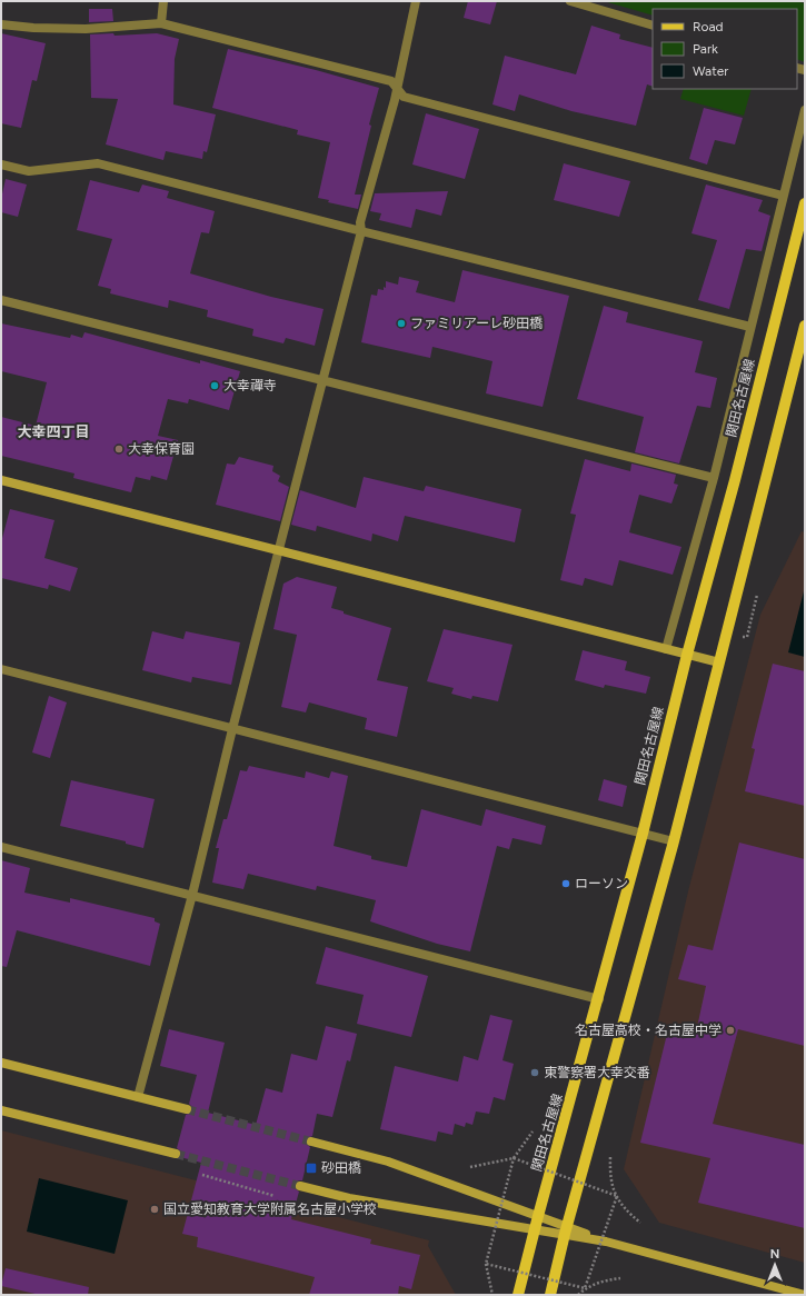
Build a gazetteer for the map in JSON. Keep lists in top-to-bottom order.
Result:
{
  "streets": {
    "main road": ["関田名古屋線"]
  },
  "districts": ["大幸四丁目"],
  "places": {
    "other": [
      "ファミリアーレ砂田橋",
      "大幸禪寺",
      "大幸保育園",
      "ローソン",
      "名古屋高校・名古屋中学",
      "東警察署大幸交番",
      "国立愛知教育大学附属名古屋小学校"
    ],
    "transit": ["砂田橋"]
  },
  "legend": ["Road", "Park", "Water"],
  "north": "top"
}
